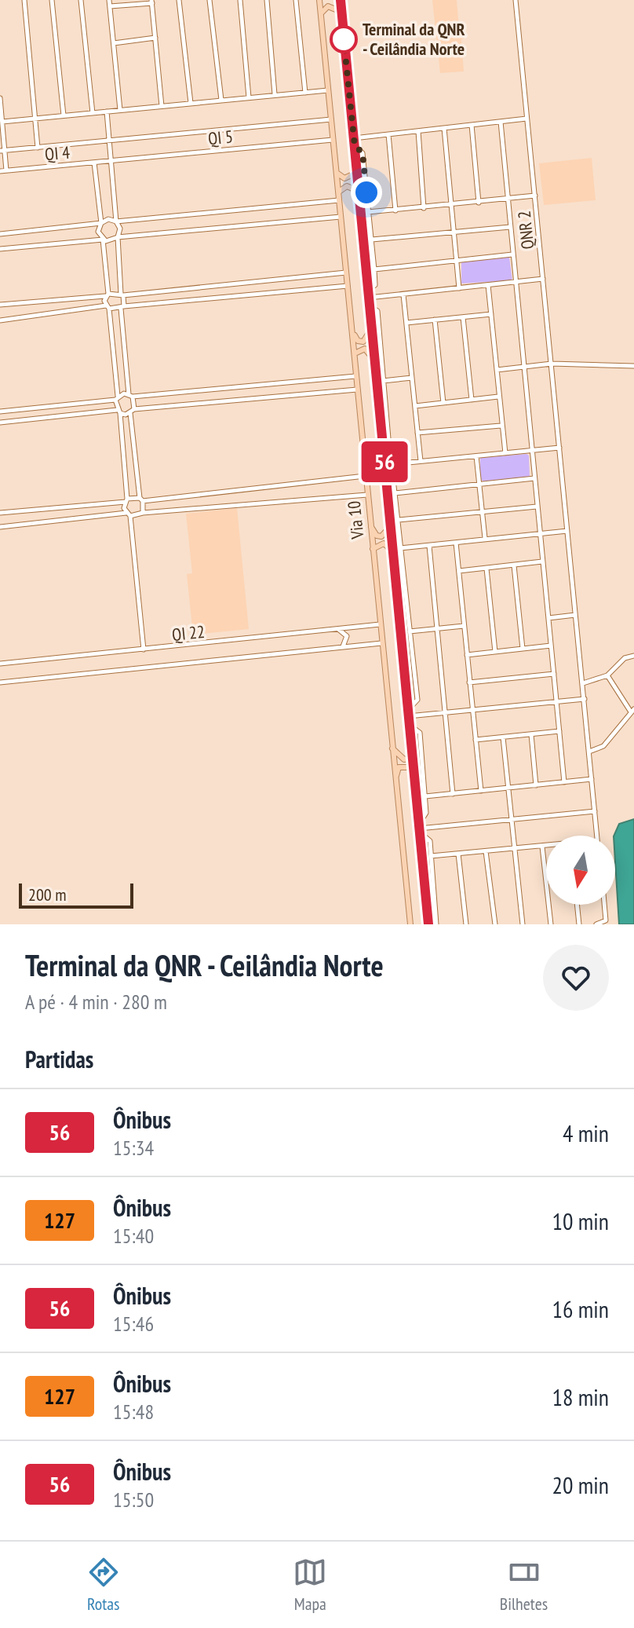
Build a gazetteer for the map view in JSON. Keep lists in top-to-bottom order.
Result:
{
  "streets": {
    "main road": ["Via 10"],
    "street": [
      "QI 5",
      "QI 4",
      "QNR 2",
      "QI 22"
    ]
  },
  "crossings": [
    ["QI 5", "QI 4"],
    ["QI 5", "Via 10"],
    ["Via 10", "QI 22"]
  ],
  "places": ["Terminal da QNR - Ceilândia Norte"],
  "lines": ["bus line 56"],
  "scale_bar": "200 m",
  "north": "bottom",
  "page": {
    "on_map": "56",
    "scale": "200 m",
    "heading": [
      ["Terminal da QNR - Ceilândia Norte", "A pé · 4 min · 280 m"],
      "Partidas"
    ],
    "list": [
      {
        "mark": "56",
        "name": "Ônibus",
        "note": "15:34",
        "value": "4 min"
      },
      {
        "mark": "127",
        "name": "Ônibus",
        "note": "15:40",
        "value": "10 min"
      },
      {
        "mark": "56",
        "name": "Ônibus",
        "note": "15:46",
        "value": "16 min"
      },
      {
        "mark": "127",
        "name": "Ônibus",
        "note": "15:48",
        "value": "18 min"
      },
      {
        "mark": "56",
        "name": "Ônibus",
        "note": "15:50",
        "value": "20 min"
      }
    ],
    "tabs": ["Rotas", "Mapa", "Bilhetes"]
  }
}
